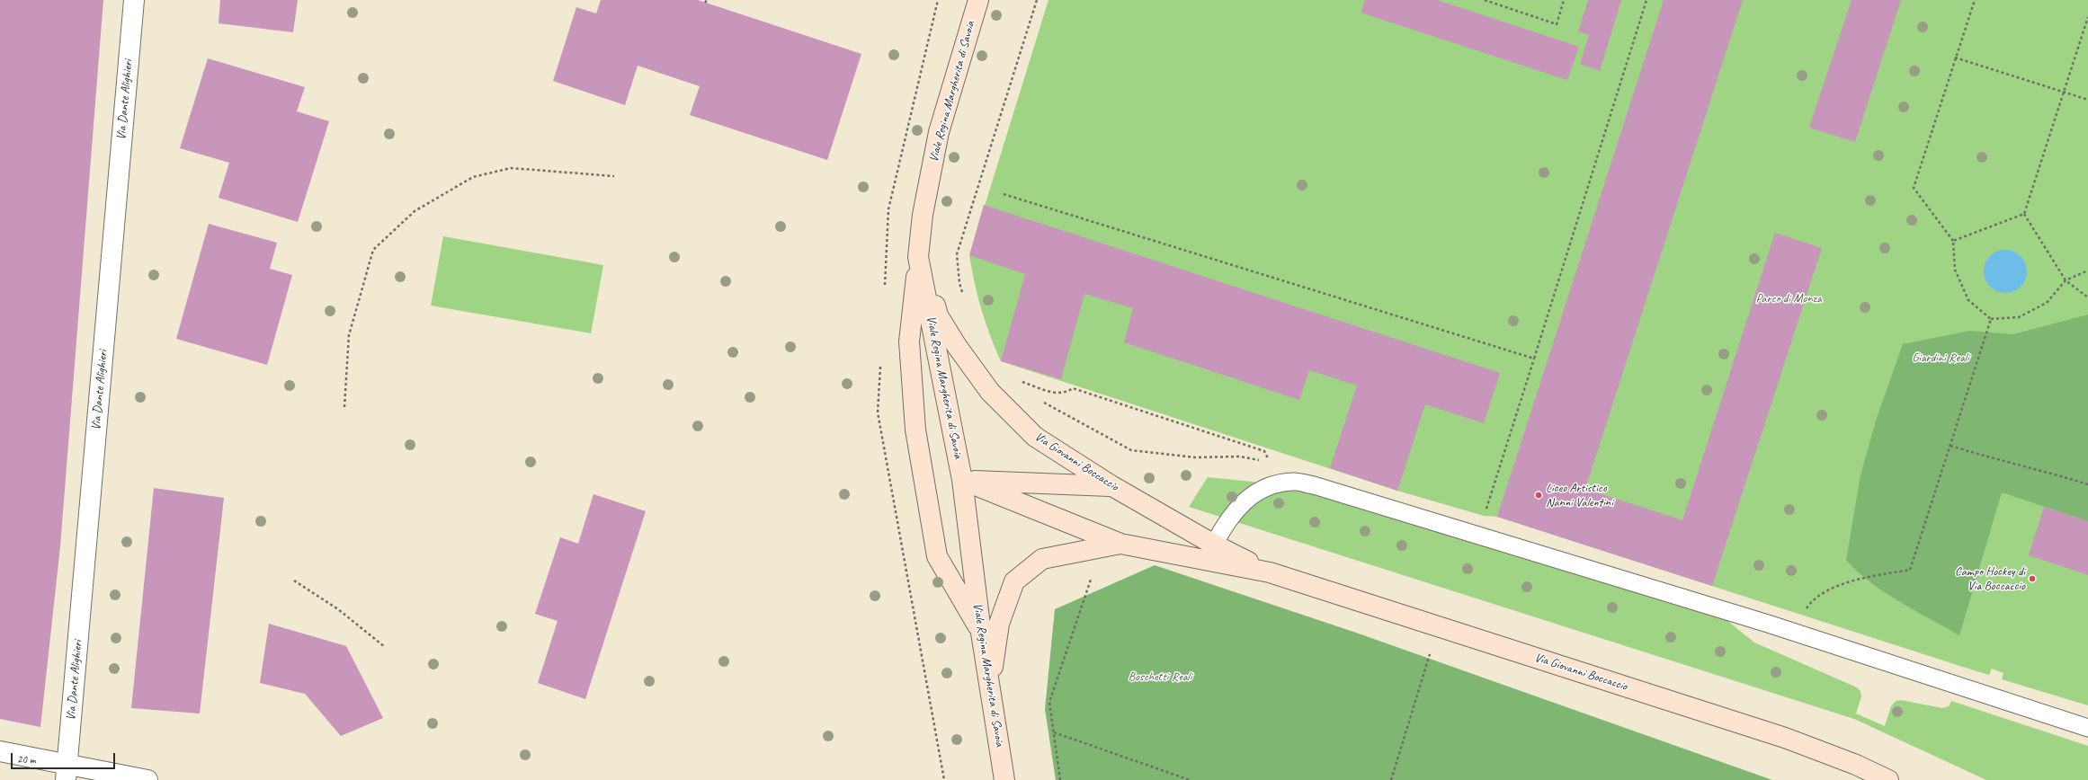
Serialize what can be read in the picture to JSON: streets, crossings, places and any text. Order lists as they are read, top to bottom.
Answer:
{
  "streets": {
    "main road": ["Viale Regina Margherita di Savoia", "Via Giovanni Boccaccio"],
    "street": ["Via Dante Alighieri"]
  },
  "crossings": [
    ["Viale Regina Margherita di Savoia", "Via Giovanni Boccaccio"]
  ],
  "parks": ["Parco di Monza", "Giardini Reali", "Boschetti Reali"],
  "places": ["Liceo Artistico Nanni Valentini", "Campo Hockey di Via Boccaccio"],
  "scale_bar": "20 m"
}
